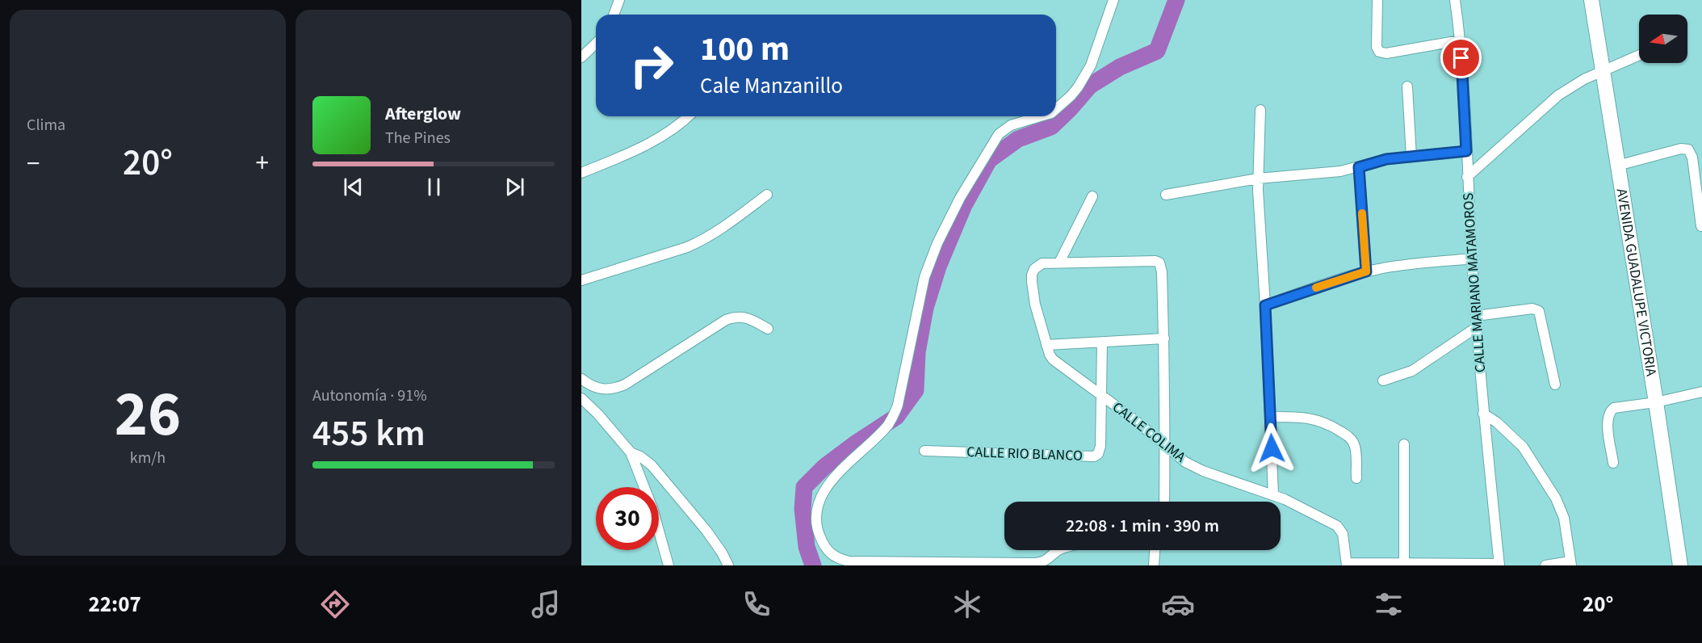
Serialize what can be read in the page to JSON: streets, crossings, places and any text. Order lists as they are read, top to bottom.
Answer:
{
  "streets": {
    "main road": ["AVENIDA GUADALUPE VICTORIA"],
    "street": ["CALLE MARIANO MATAMOROS", "CALLE COLIMA", "CALLE RIO BLANCO"]
  },
  "crossings": [
    ["CALLE COLIMA", "CALLE RIO BLANCO"]
  ],
  "north": "left",
  "page": {
    "tile": [
      "Clima",
      ["26", "km/h"],
      ["Autonomía · 91%", "455 km"]
    ],
    "turn": ["100 m", "Cale Manzanillo"],
    "song": ["Afterglow", "The Pines"],
    "heat": ["−", "20°", "+"],
    "limit": "30",
    "trip": "22:08 · 1 min · 390 m",
    "tabs": ["22:07", "20°"]
  }
}
